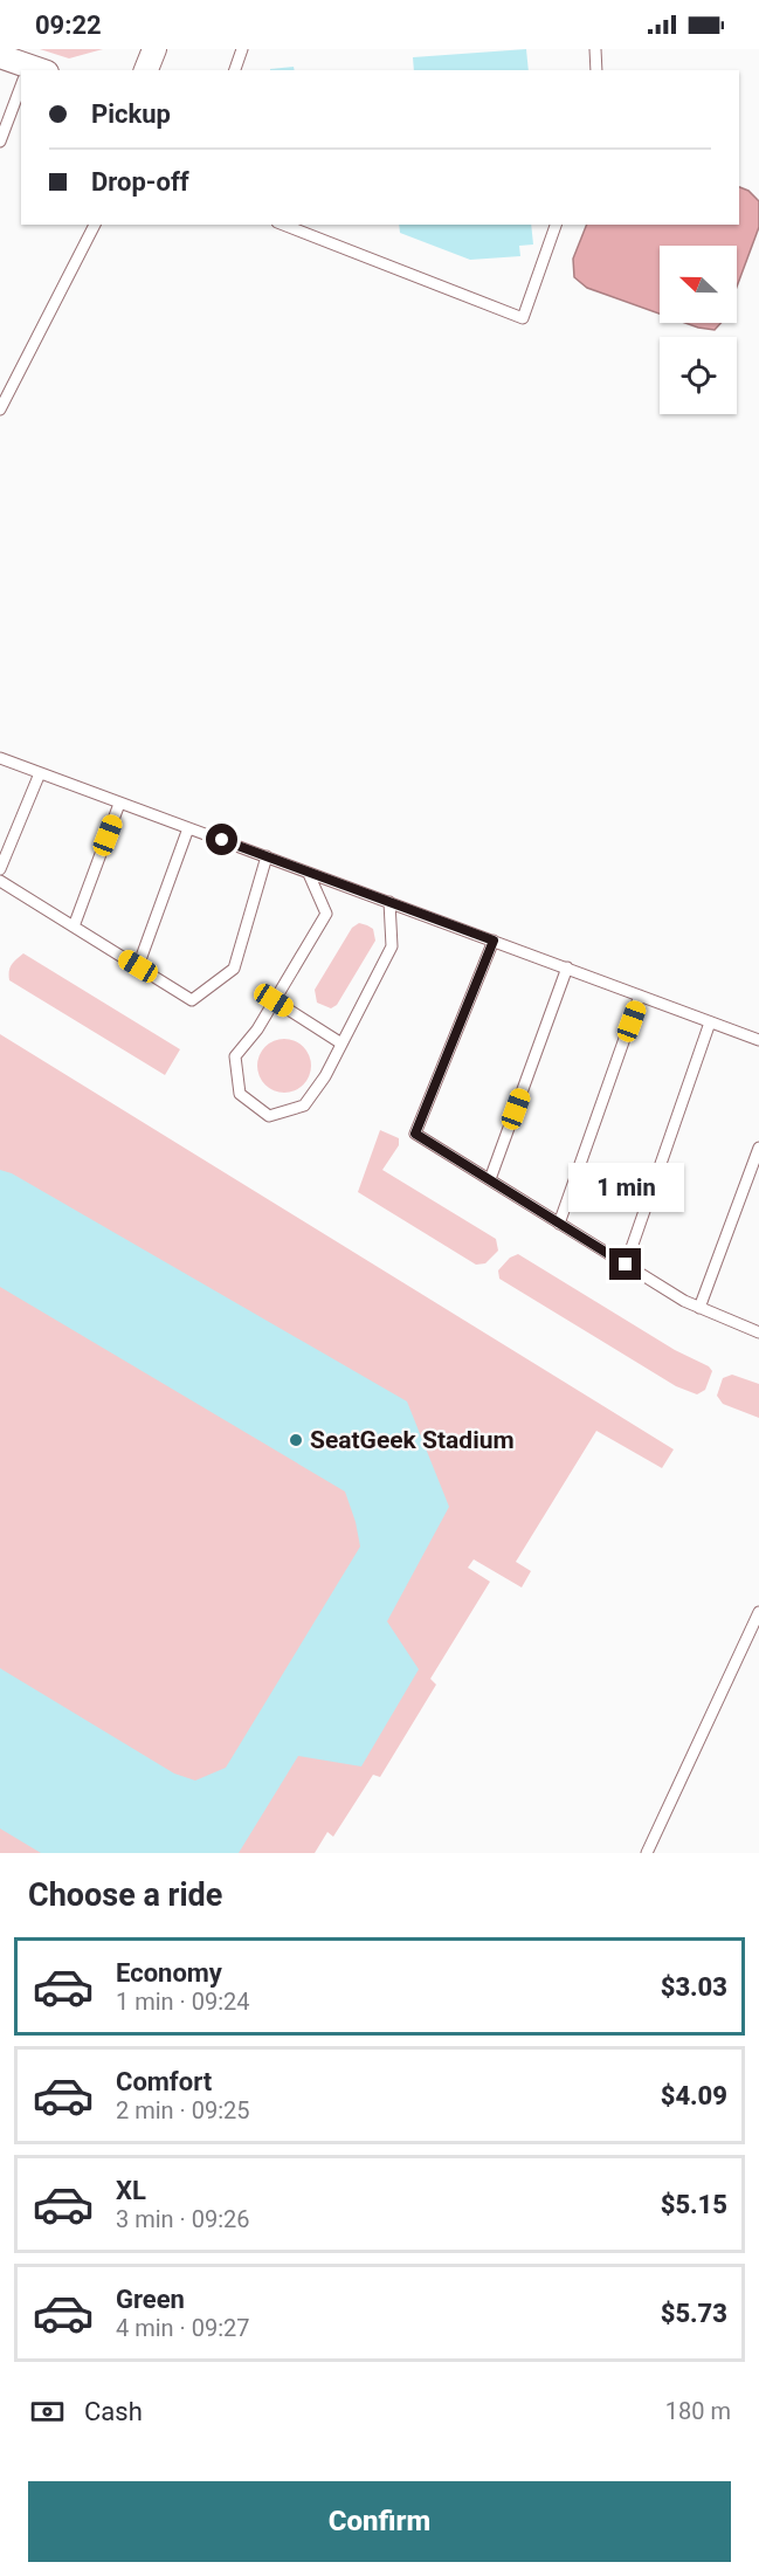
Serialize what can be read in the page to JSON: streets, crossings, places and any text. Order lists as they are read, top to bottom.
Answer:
{
  "places": ["SeatGeek Stadium"],
  "north": "left",
  "page": {
    "status": "09:22",
    "banner": ["Pickup", "Drop-off"],
    "bubble": "1 min",
    "heading": "Choose a ride",
    "list": [
      {
        "name": "Economy",
        "note": "1 min · 09:24",
        "value": "$3.03"
      },
      {
        "name": "Comfort",
        "note": "2 min · 09:25",
        "value": "$4.09"
      },
      {
        "name": "XL",
        "note": "3 min · 09:26",
        "value": "$5.15"
      },
      {
        "name": "Green",
        "note": "4 min · 09:27",
        "value": "$5.73"
      }
    ],
    "pay": ["Cash", "180 m"],
    "buttons": "Confirm"
  }
}
